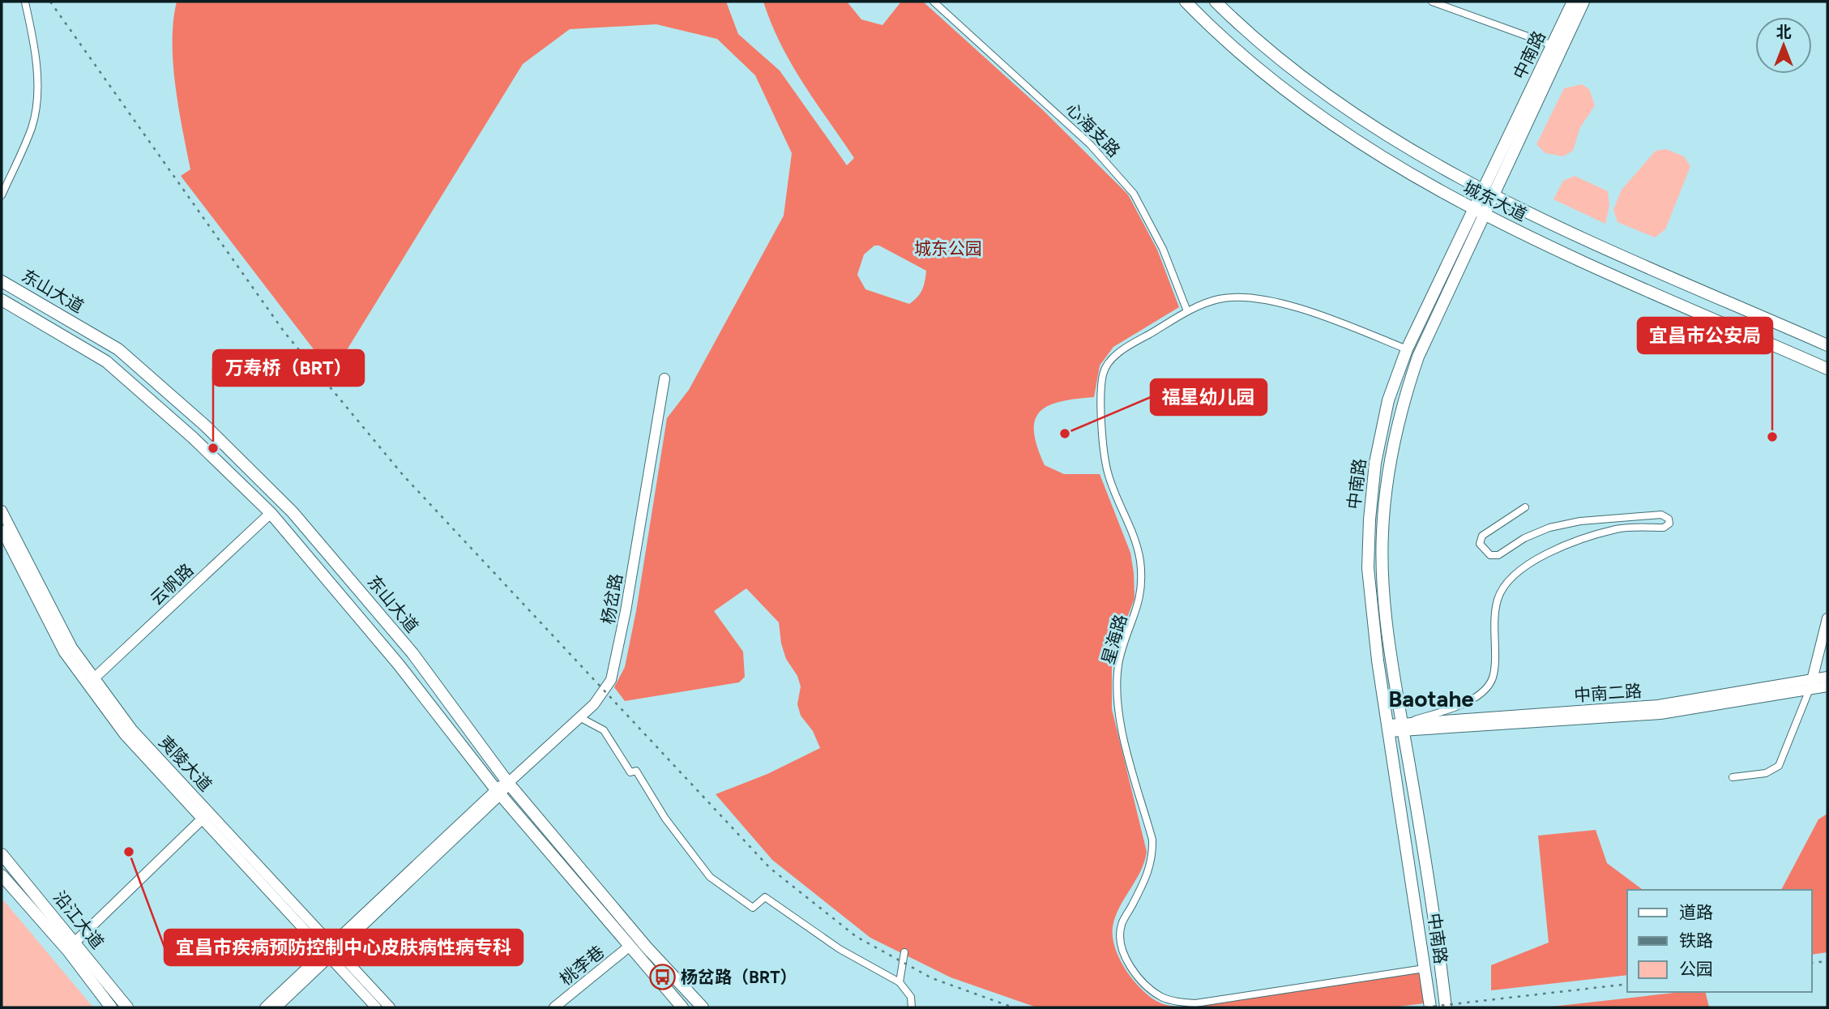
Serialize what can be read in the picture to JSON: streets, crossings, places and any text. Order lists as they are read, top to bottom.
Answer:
{
  "streets": {
    "main road": [
      "中南路",
      "城东大道",
      "东山大道",
      "云帆路",
      "杨岔路",
      "中南二路",
      "夷陵大道",
      "沿江大道",
      "桃李巷"
    ],
    "street": ["心海支路", "星海路"]
  },
  "crossings": [
    ["中南路", "城东大道"],
    ["中南路", "星海路"],
    ["中南路", "中南二路"],
    ["心海支路", "星海路"],
    ["东山大道", "云帆路"],
    ["东山大道", "杨岔路"],
    ["东山大道", "桃李巷"],
    ["云帆路", "夷陵大道"],
    ["杨岔路", "夷陵大道"]
  ],
  "districts": ["Baotahe"],
  "parks": ["城东公园"],
  "places": {
    "other": [
      "福星幼儿园",
      "宜昌市公安局",
      "万寿桥（BRT）",
      "宜昌市疾病预防控制中心皮肤病性病专科"
    ],
    "bus stop": ["杨岔路（BRT）"]
  },
  "legend": ["道路", "铁路", "公园"],
  "north": "top"
}
